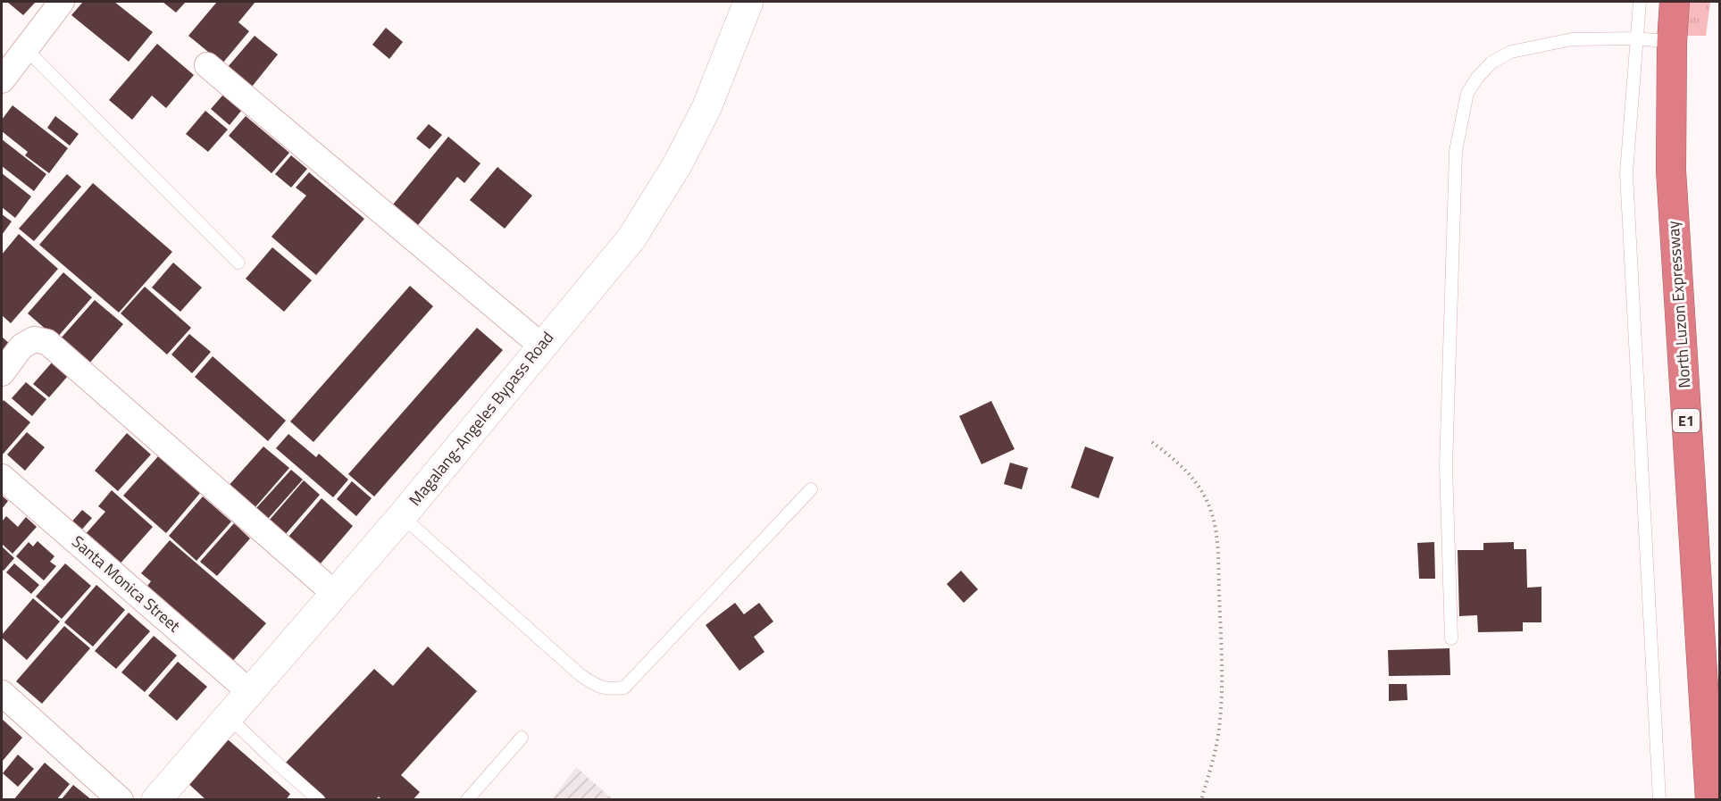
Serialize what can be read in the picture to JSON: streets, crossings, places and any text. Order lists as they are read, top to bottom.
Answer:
{
  "streets": {
    "highway": ["North Luzon Expressway", "E1"],
    "street": ["Magalang-Angeles Bypass Road", "Santa Monica Street"]
  },
  "crossings": [
    ["Magalang-Angeles Bypass Road", "Santa Monica Street"]
  ]
}
